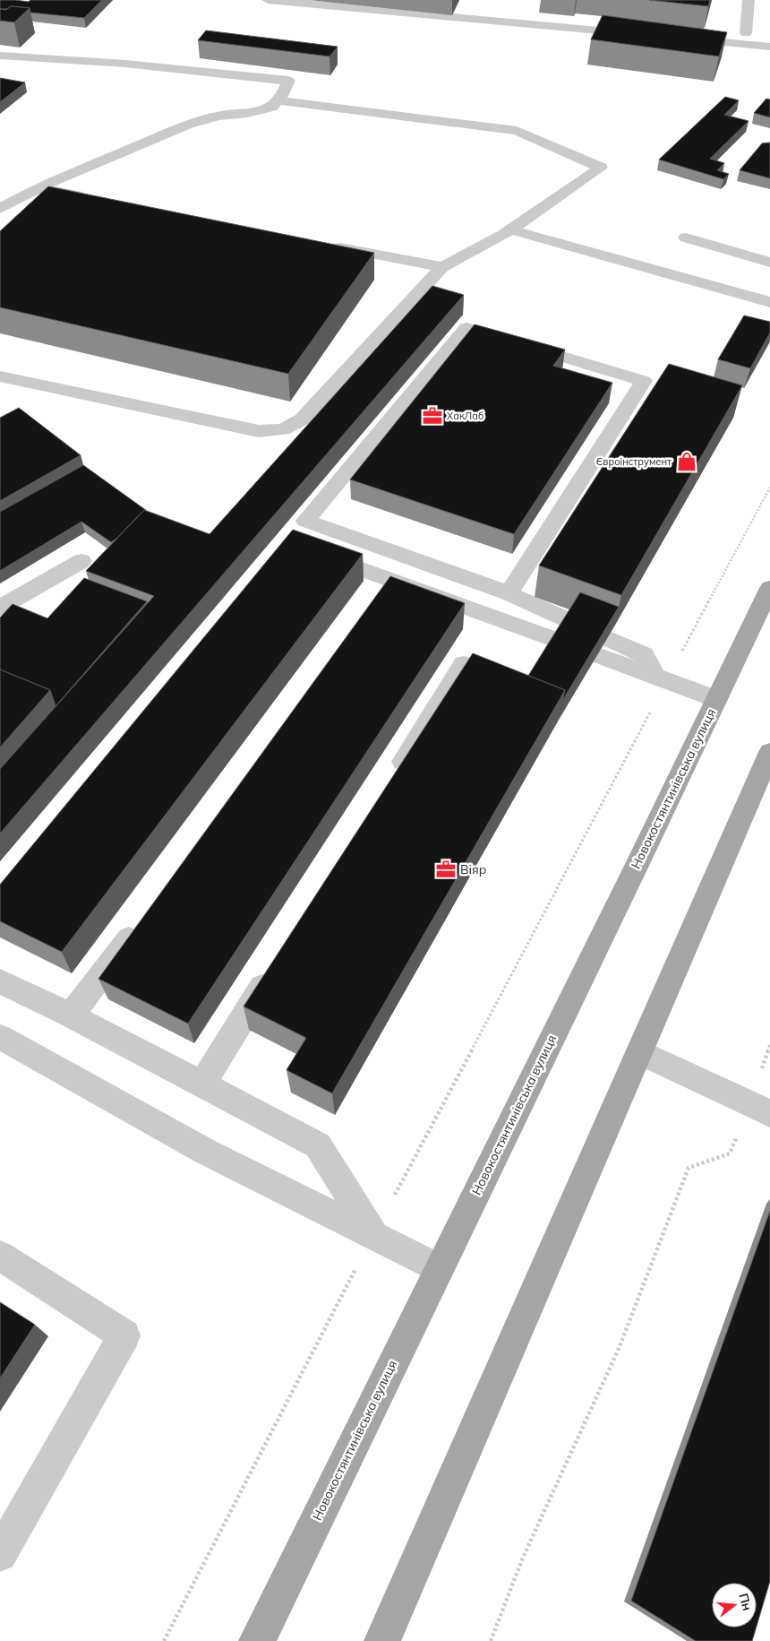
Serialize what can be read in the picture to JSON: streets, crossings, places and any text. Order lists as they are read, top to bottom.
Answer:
{
  "streets": {
    "main road": ["Новокостянтинівська вулиця"]
  },
  "places": {
    "office": ["ХакЛаб", "Віяр"],
    "shop": ["Євроiнструмент"]
  },
  "north": "right"
}
